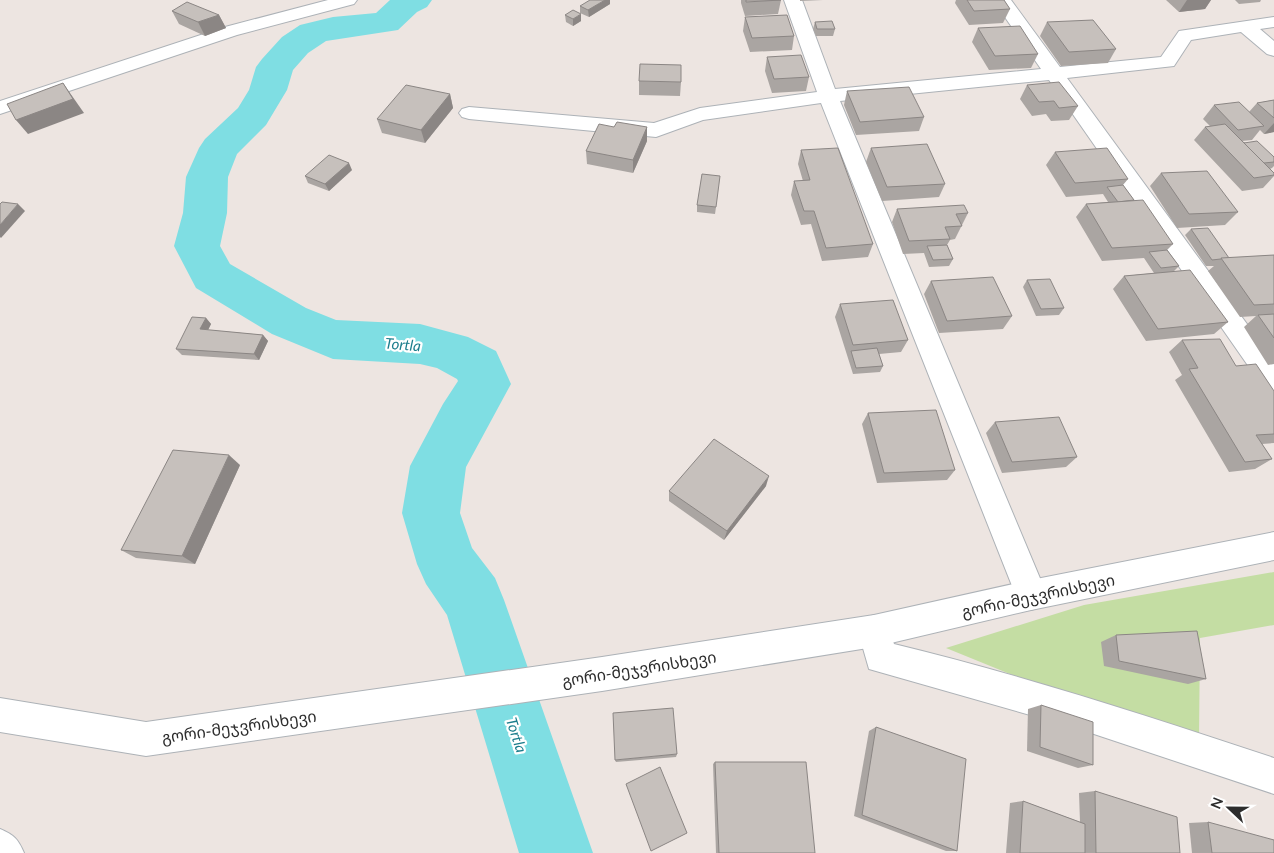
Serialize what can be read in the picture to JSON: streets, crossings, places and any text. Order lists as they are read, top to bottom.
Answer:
{
  "streets": {
    "street": ["გორი-მეჯვრისხევი"]
  },
  "water": ["Tortla"],
  "north": "left"
}
